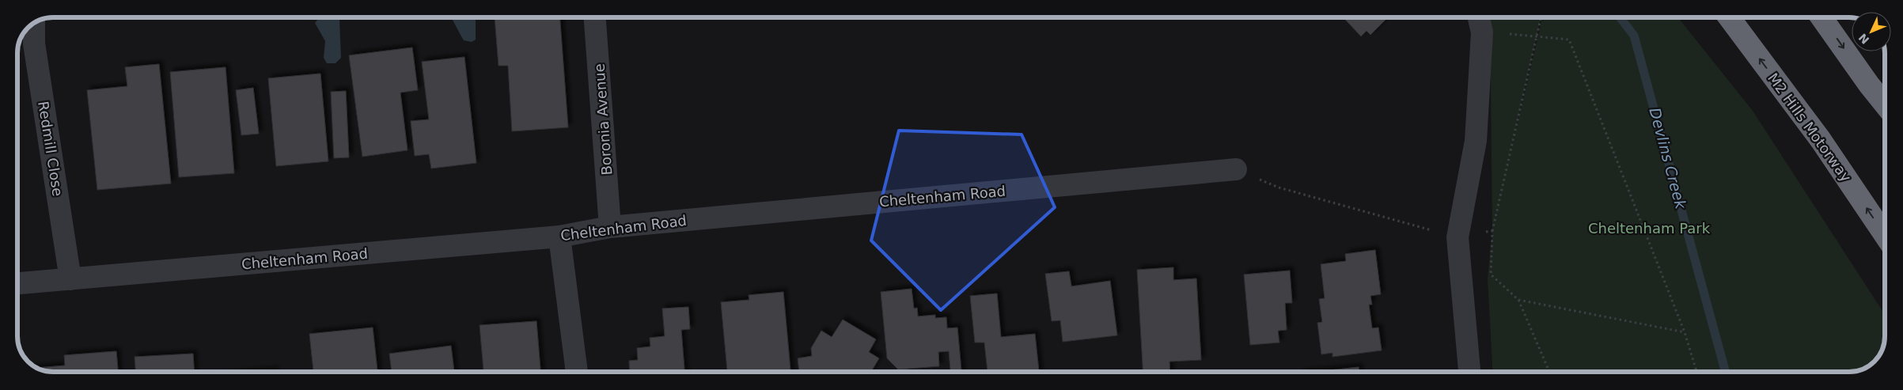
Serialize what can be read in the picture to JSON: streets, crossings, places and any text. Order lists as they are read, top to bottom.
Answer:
{
  "streets": {
    "highway": ["M2 Hills Motorway"],
    "street": ["Boronia Avenue", "Redmill Close", "Cheltenham Road"]
  },
  "crossings": [
    ["Boronia Avenue", "Cheltenham Road"],
    ["Redmill Close", "Cheltenham Road"]
  ],
  "water": ["Devlins Creek"],
  "parks": ["Cheltenham Park"],
  "north": "bottom left"
}
